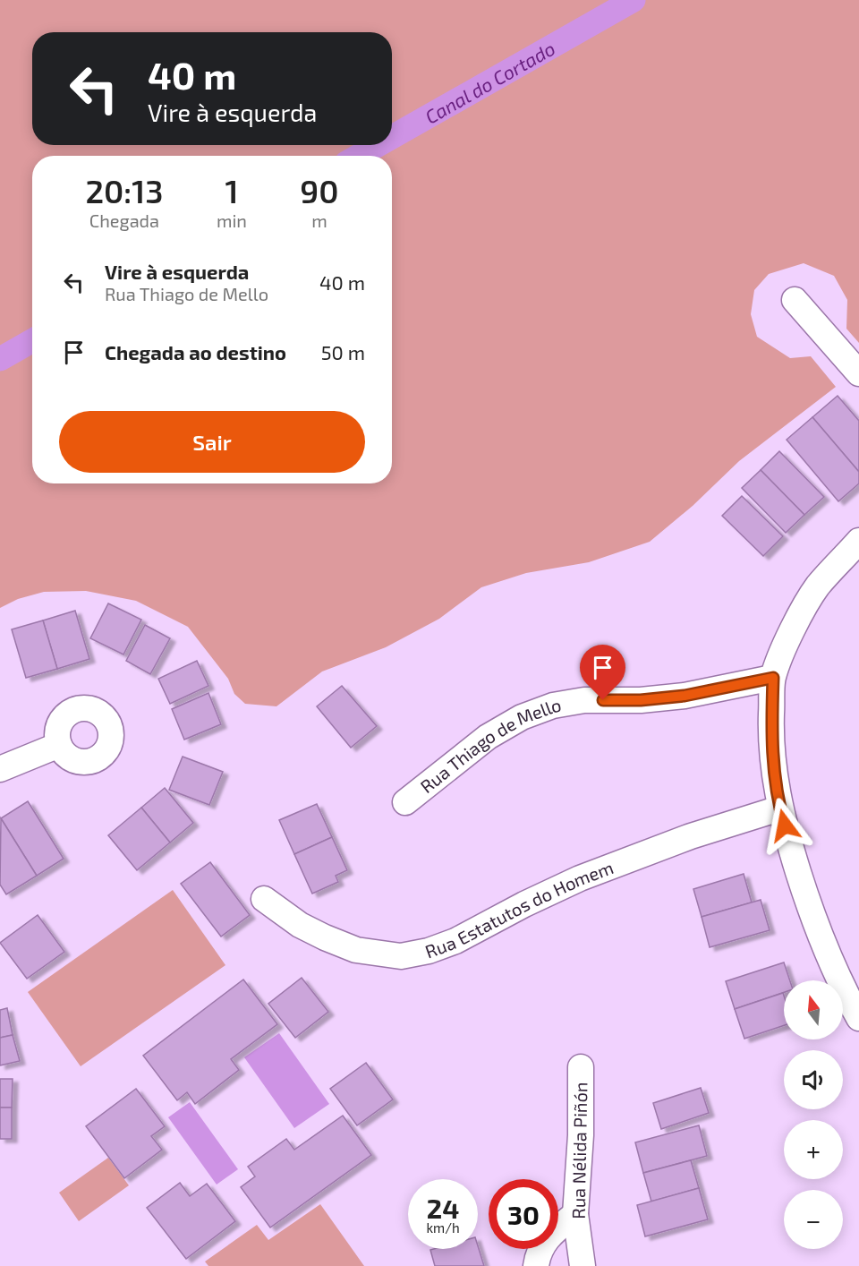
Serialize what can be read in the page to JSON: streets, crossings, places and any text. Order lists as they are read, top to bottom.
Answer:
{
  "streets": {
    "street": ["Rua Thiago de Mello", "Rua Estatutos do Homem", "Rua Nélida Piñón"]
  },
  "water": ["Canal do Cortado"],
  "north": "top",
  "page": {
    "turn": ["40 m", "Vire à esquerda"],
    "eta": [
      "20:13",
      "Chegada",
      "1",
      "min",
      "90",
      "m"
    ],
    "list": [
      {
        "name": "Vire à esquerda",
        "note": "Rua Thiago de Mello",
        "value": "40 m"
      },
      {
        "name": "Chegada ao destino",
        "value": "50 m"
      }
    ],
    "buttons": "Sair",
    "map_buttons": ["+", "−"],
    "speed": "24 km/h",
    "limit": "30"
  }
}
